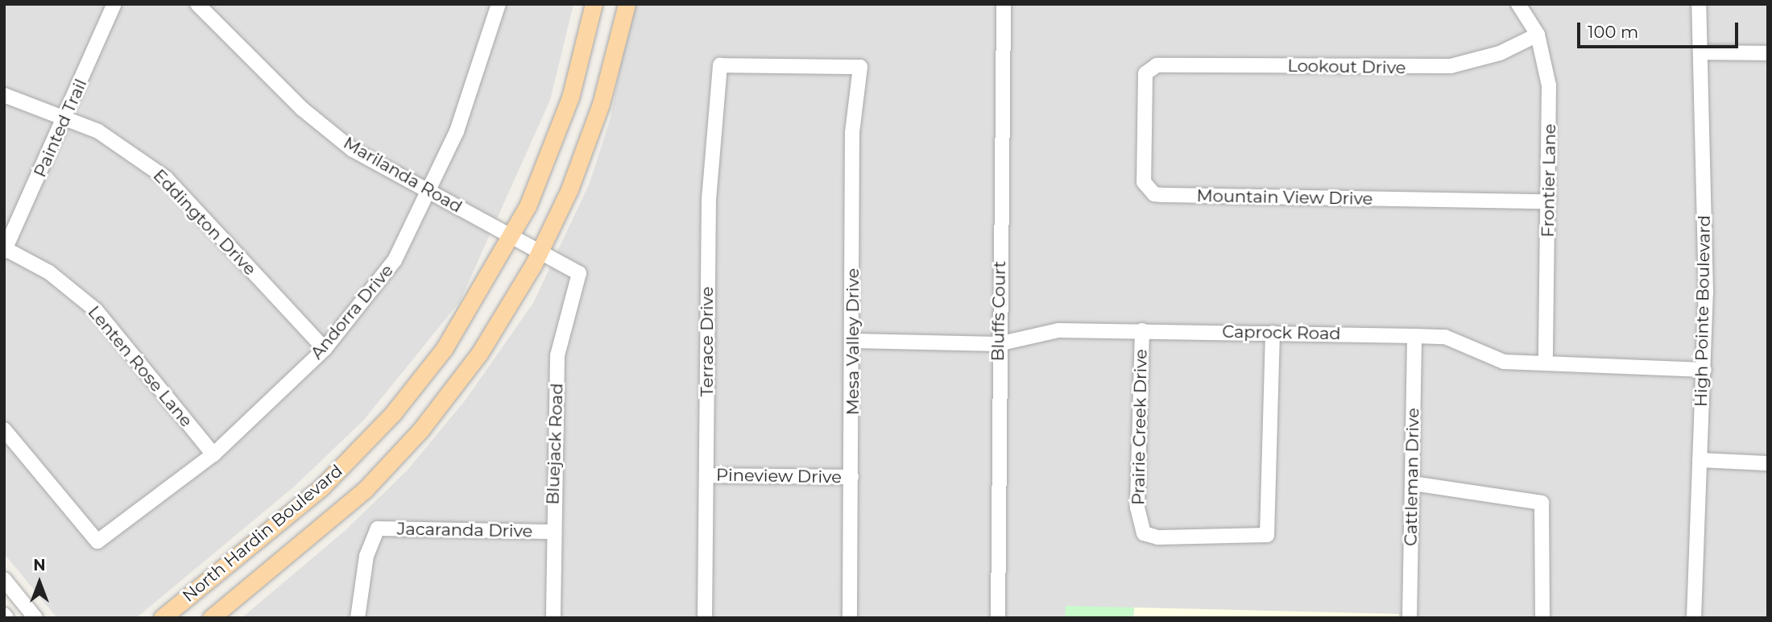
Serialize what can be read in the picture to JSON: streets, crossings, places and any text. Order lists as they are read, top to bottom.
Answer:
{
  "streets": {
    "main road": ["North Hardin Boulevard"],
    "street": [
      "Lookout Drive",
      "Painted Trail",
      "Marilanda Road",
      "Frontier Lane",
      "Mountain View Drive",
      "Eddington Drive",
      "Bluffs Court",
      "High Pointe Boulevard",
      "Andorra Drive",
      "Caprock Road",
      "Terrace Drive",
      "Mesa Valley Drive",
      "Lenten Rose Lane",
      "Prairie Creek Drive",
      "Bluejack Road",
      "Pineview Drive",
      "Cattleman Drive",
      "Jacaranda Drive"
    ]
  },
  "crossings": [
    ["Lookout Drive", "Frontier Lane"],
    ["Lookout Drive", "Mountain View Drive"],
    ["Painted Trail", "Eddington Drive"],
    ["Painted Trail", "Lenten Rose Lane"],
    ["Marilanda Road", "Andorra Drive"],
    ["Marilanda Road", "Bluejack Road"],
    ["Marilanda Road", "North Hardin Boulevard"],
    ["Frontier Lane", "Mountain View Drive"],
    ["Frontier Lane", "Caprock Road"],
    ["Eddington Drive", "Andorra Drive"],
    ["Bluffs Court", "Caprock Road"],
    ["High Pointe Boulevard", "Caprock Road"],
    ["Andorra Drive", "Lenten Rose Lane"],
    ["Caprock Road", "Mesa Valley Drive"],
    ["Caprock Road", "Prairie Creek Drive"],
    ["Caprock Road", "Cattleman Drive"],
    ["Terrace Drive", "Mesa Valley Drive"],
    ["Terrace Drive", "Pineview Drive"],
    ["Mesa Valley Drive", "Pineview Drive"],
    ["Bluejack Road", "Jacaranda Drive"]
  ],
  "scale_bar": "100 m",
  "north": "top"
}
